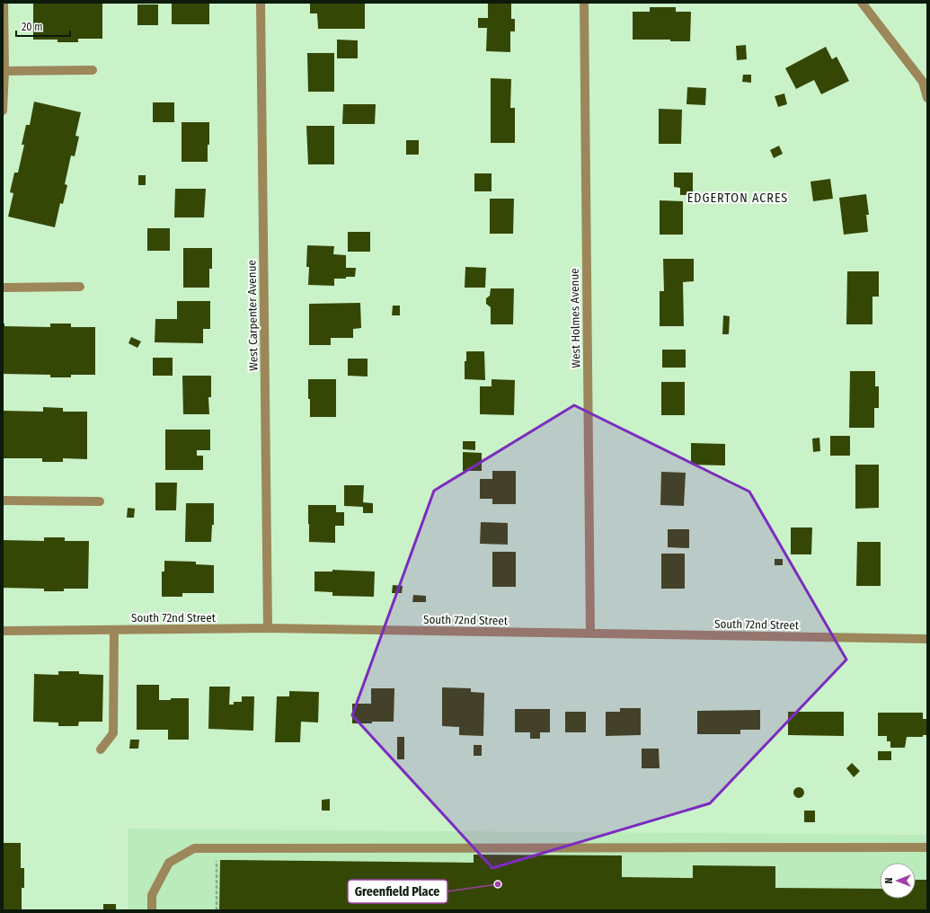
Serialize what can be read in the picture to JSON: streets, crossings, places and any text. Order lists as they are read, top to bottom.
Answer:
{
  "streets": {
    "street": ["West Carpenter Avenue", "West Holmes Avenue", "South 72nd Street"]
  },
  "crossings": [
    ["West Carpenter Avenue", "South 72nd Street"],
    ["West Holmes Avenue", "South 72nd Street"]
  ],
  "districts": ["EDGERTON ACRES"],
  "places": ["Greenfield Place"],
  "scale_bar": "20 m",
  "north": "left"
}
